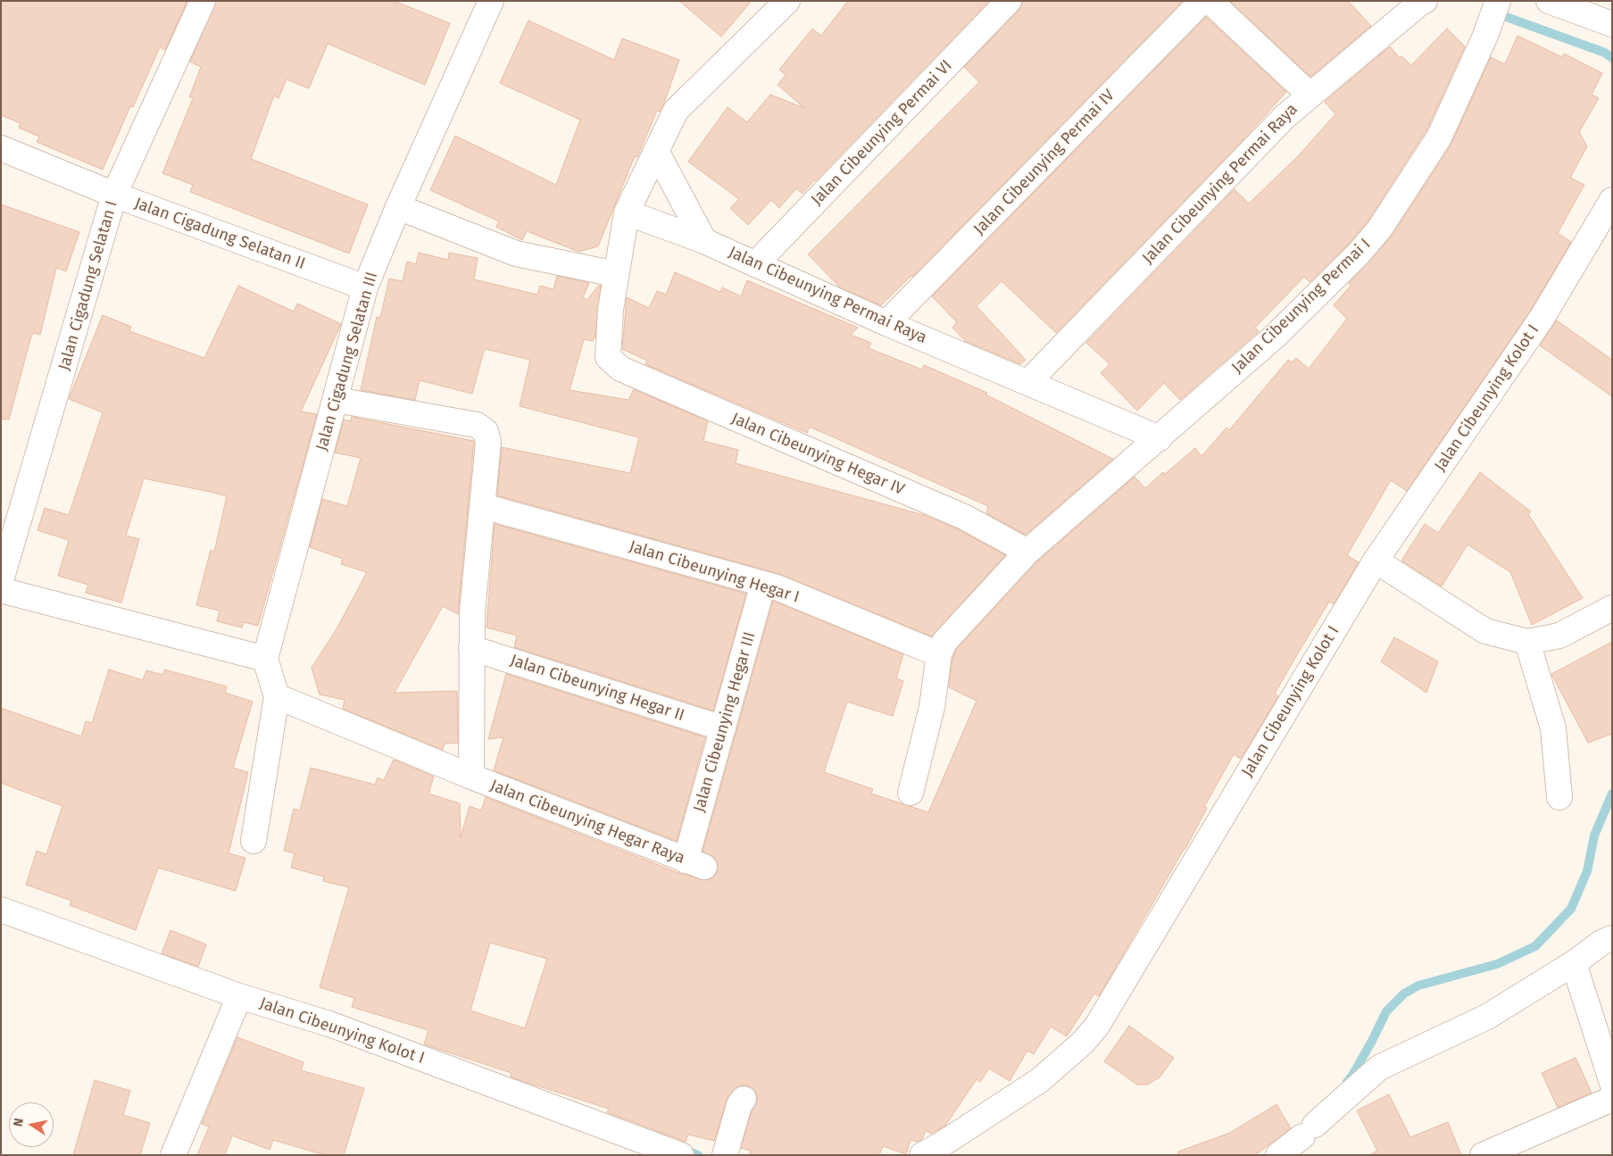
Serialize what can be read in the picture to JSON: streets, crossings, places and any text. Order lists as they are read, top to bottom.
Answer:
{
  "streets": {
    "street": [
      "Jalan Cibeunying Permai VI",
      "Jalan Cibeunying Permai IV",
      "Jalan Cibeunying Permai Raya",
      "Jalan Cigadung Selatan II",
      "Jalan Cigadung Selatan I",
      "Jalan Cibeunying Permai I",
      "Jalan Cigadung Selatan III",
      "Jalan Cibeunying Kolot I",
      "Jalan Cibeunying Hegar IV",
      "Jalan Cibeunying Hegar I",
      "Jalan Cibeunying Hegar II",
      "Jalan Cibeunying Hegar III",
      "Jalan Cibeunying Hegar Raya"
    ]
  },
  "crossings": [
    ["Jalan Cibeunying Permai VI", "Jalan Cibeunying Permai Raya"],
    ["Jalan Cibeunying Permai IV", "Jalan Cibeunying Permai Raya"],
    ["Jalan Cibeunying Permai Raya", "Jalan Cibeunying Permai I"],
    ["Jalan Cigadung Selatan II", "Jalan Cigadung Selatan I"],
    ["Jalan Cigadung Selatan II", "Jalan Cigadung Selatan III"],
    ["Jalan Cibeunying Permai I", "Jalan Cibeunying Hegar IV"],
    ["Jalan Cibeunying Permai I", "Jalan Cibeunying Hegar I"],
    ["Jalan Cigadung Selatan III", "Jalan Cibeunying Hegar Raya"],
    ["Jalan Cibeunying Hegar I", "Jalan Cibeunying Hegar III"],
    ["Jalan Cibeunying Hegar I", "Jalan Cibeunying Hegar Raya"],
    ["Jalan Cibeunying Hegar II", "Jalan Cibeunying Hegar III"],
    ["Jalan Cibeunying Hegar II", "Jalan Cibeunying Hegar Raya"],
    ["Jalan Cibeunying Hegar III", "Jalan Cibeunying Hegar Raya"]
  ],
  "north": "left"
}
